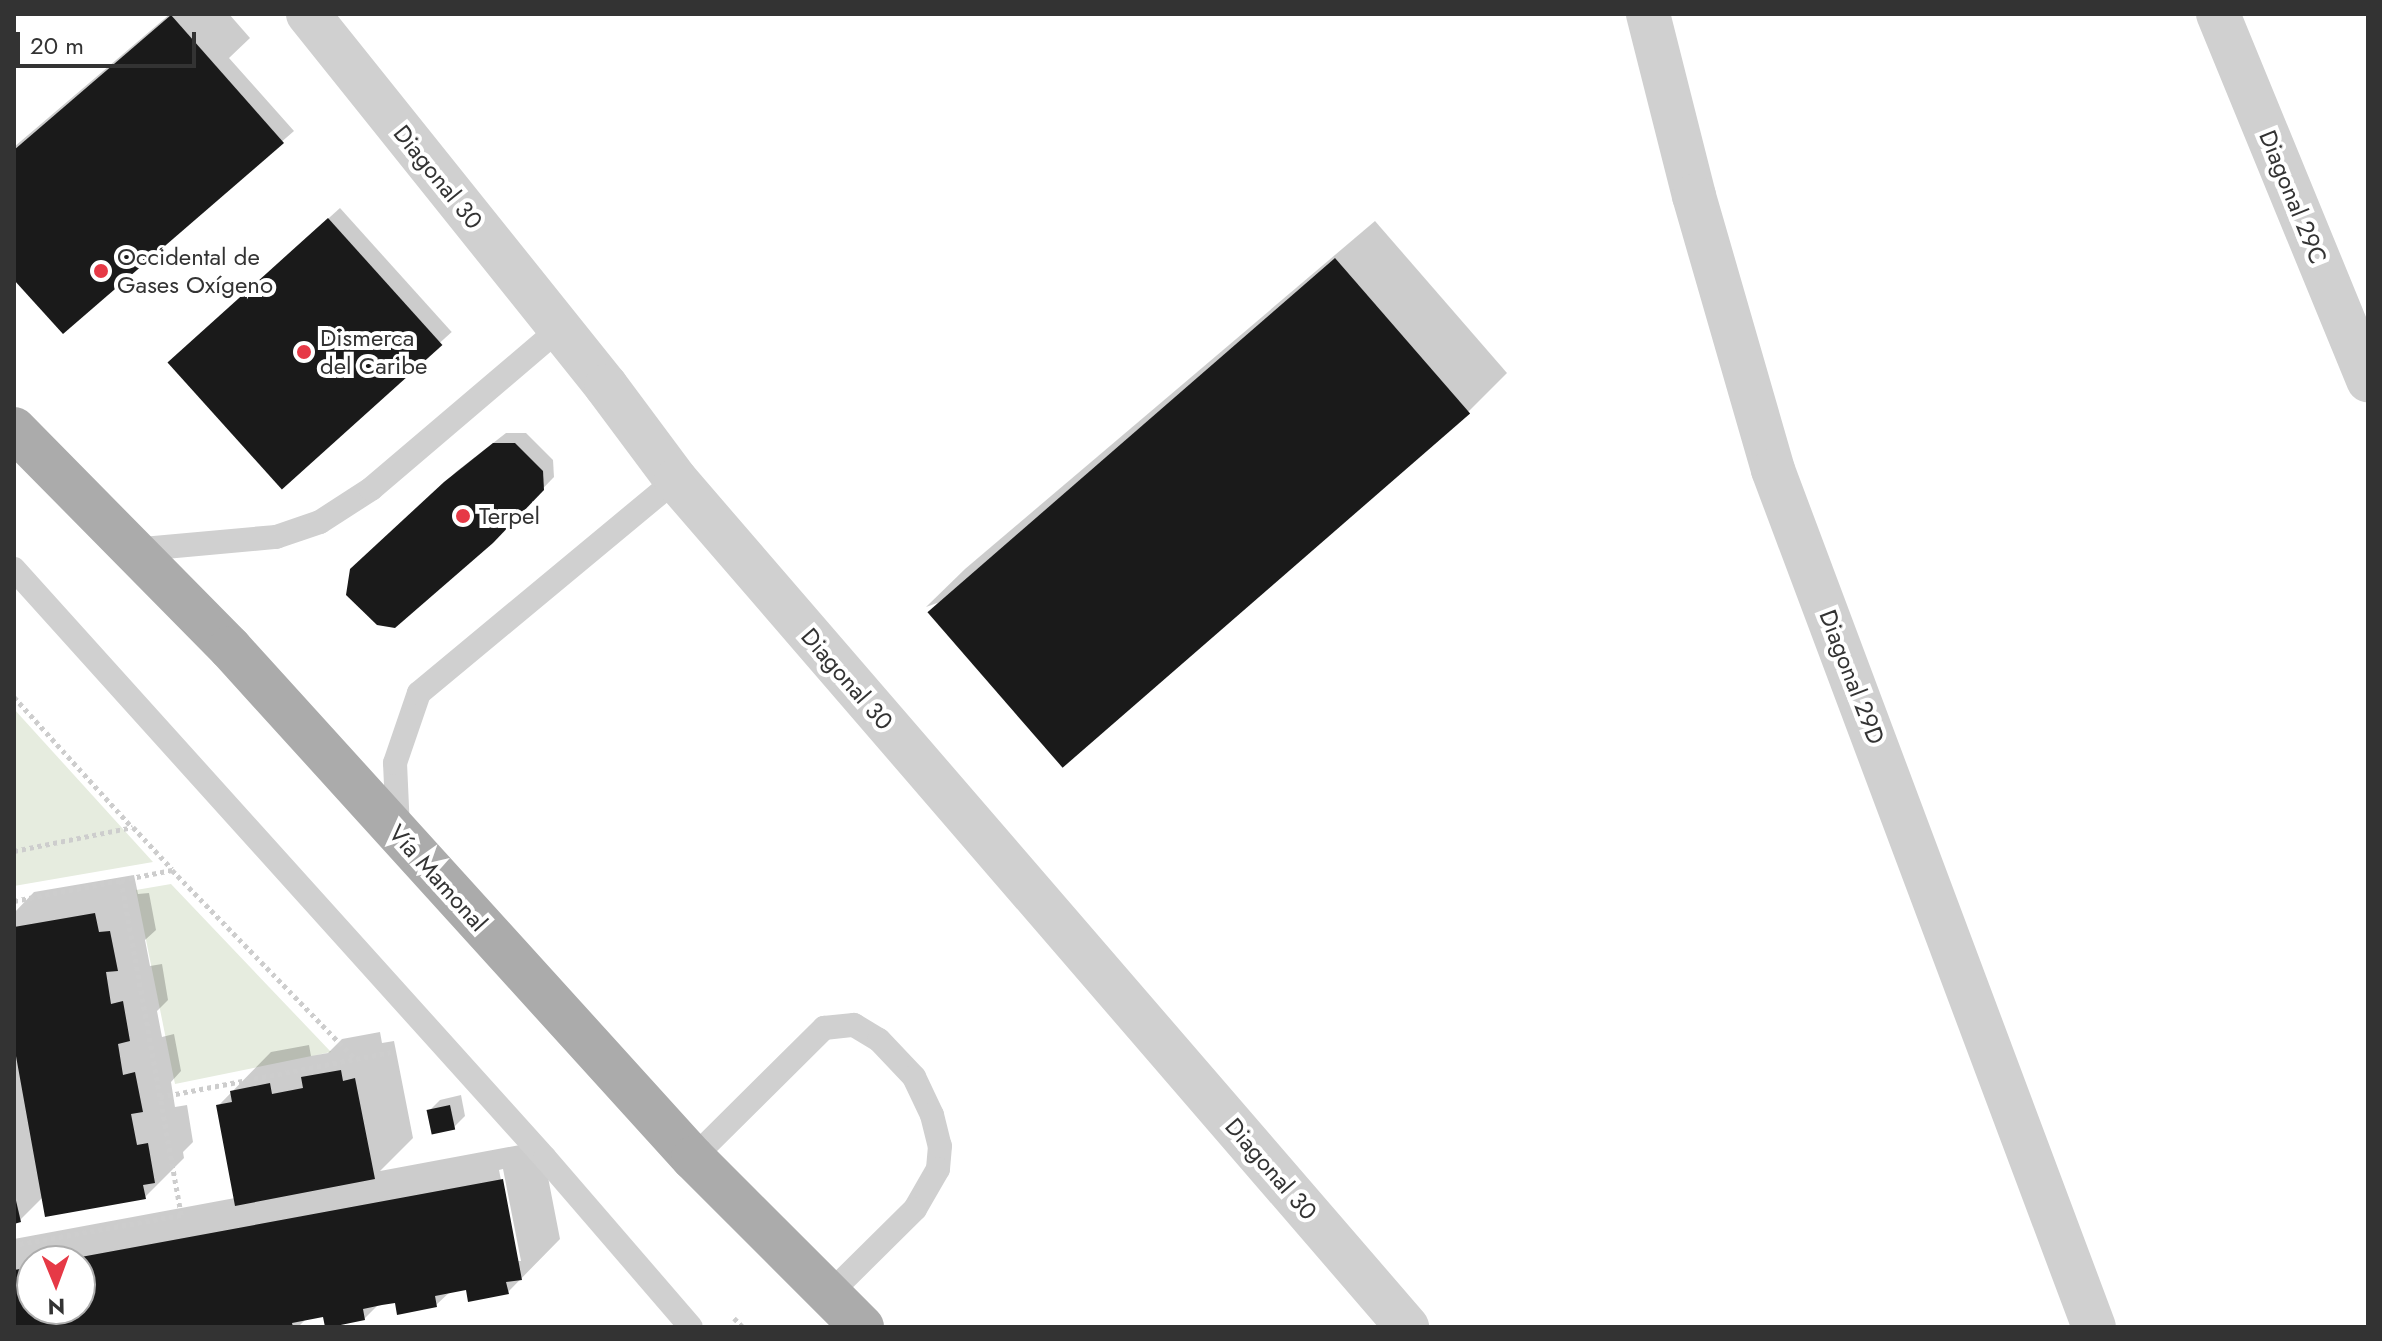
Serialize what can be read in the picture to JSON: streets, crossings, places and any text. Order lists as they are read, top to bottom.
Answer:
{
  "streets": {
    "main road": ["Vía Mamonal"],
    "street": ["Diagonal 30", "Diagonal 29C", "Diagonal 29D"]
  },
  "places": ["Occidental de Gases Oxígeno", "Dismerca del Caribe", "Terpel"],
  "scale_bar": "20 m",
  "north": "bottom"
}
